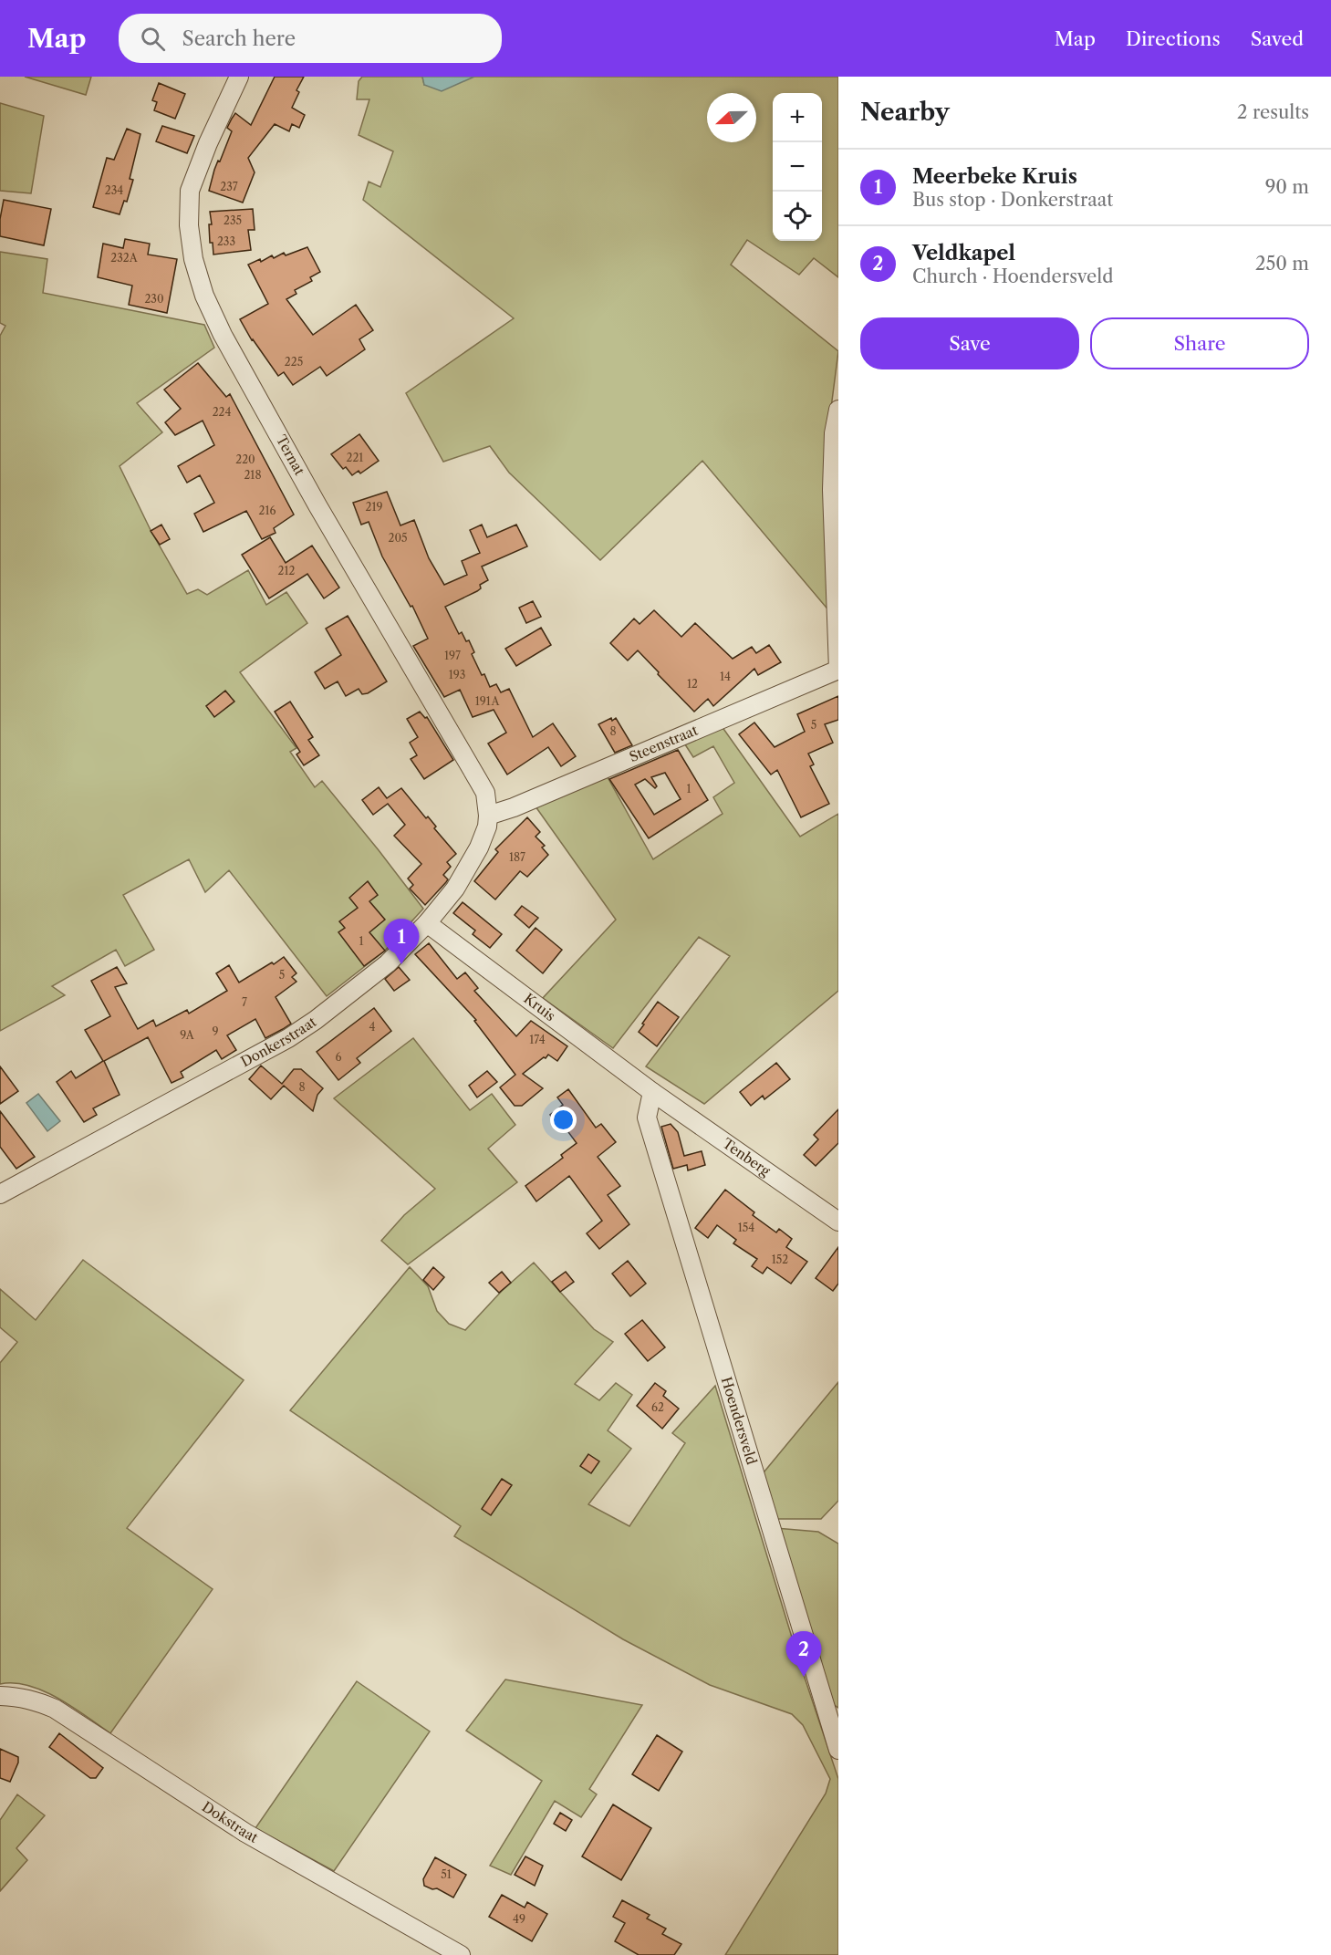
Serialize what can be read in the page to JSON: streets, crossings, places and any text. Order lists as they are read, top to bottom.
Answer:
{
  "streets": {
    "street": [
      "Ternat",
      "Steenstraat",
      "Kruis",
      "Donkerstraat",
      "Tenberg",
      "Hoendersveld",
      "Dokstraat"
    ]
  },
  "crossings": [
    ["Ternat", "Steenstraat"],
    ["Ternat", "Donkerstraat"],
    ["Steenstraat", "Donkerstraat"],
    ["Kruis", "Donkerstraat"],
    ["Kruis", "Tenberg"],
    ["Kruis", "Hoendersveld"],
    ["Tenberg", "Hoendersveld"]
  ],
  "house_numbers": [
    "237",
    "234",
    "235",
    "233",
    "232A",
    "230",
    "225",
    "224",
    "221",
    "220",
    "218",
    "219",
    "216",
    "205",
    "212",
    "197",
    "193",
    "14",
    "12",
    "191A",
    "5",
    "8",
    "1",
    "187",
    "1",
    "5",
    "7",
    "4",
    "9",
    "9A",
    "174",
    "6",
    "8",
    "154",
    "152",
    "62",
    "51",
    "49"
  ],
  "north": "left",
  "page": {
    "header": "Map",
    "search": "Search here",
    "nav": ["Map", "Directions", "Saved"],
    "heading": ["Nearby", "2 results"],
    "map_buttons": ["+", "−"],
    "list": [
      {
        "mark": "1",
        "name": "Meerbeke Kruis",
        "note": "Bus stop · Donkerstraat",
        "value": "90 m"
      },
      {
        "mark": "2",
        "name": "Veldkapel",
        "note": "Church · Hoendersveld",
        "value": "250 m"
      }
    ],
    "buttons": ["Save", "Share"],
    "pins": ["1", "2"]
  }
}
